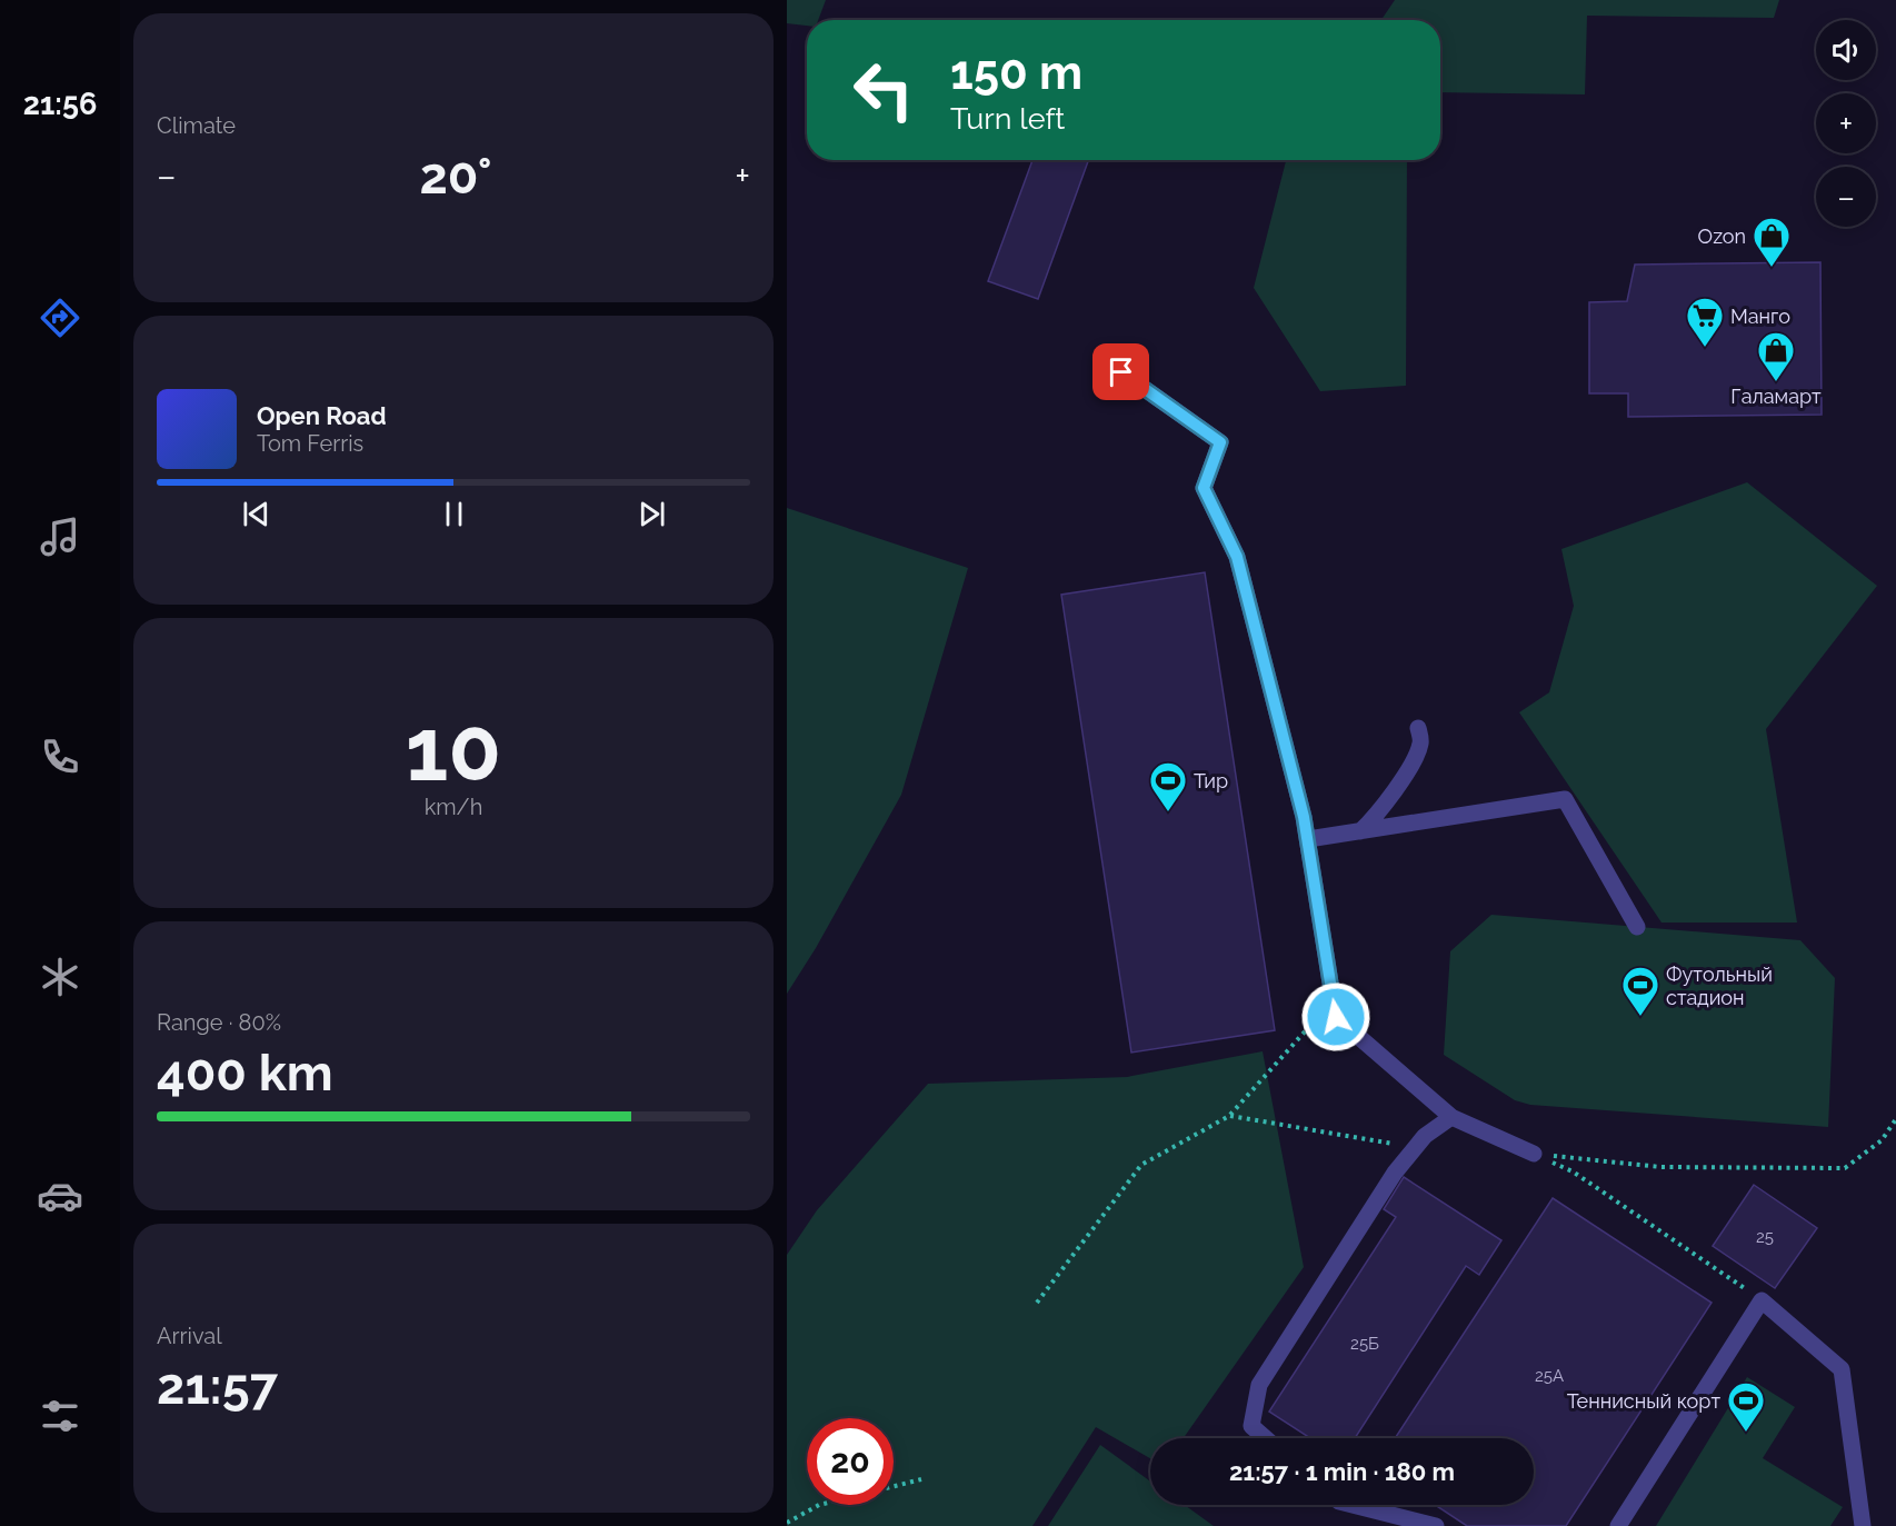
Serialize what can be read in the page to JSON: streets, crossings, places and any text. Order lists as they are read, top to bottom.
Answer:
{
  "places": {
    "shop": ["Ozon", "Галамарт"],
    "supermarket": ["Манго"],
    "sports": ["Тир", "Футольный стадион", "Теннисный корт"]
  },
  "house_numbers": ["25", "25Б", "25А"],
  "page": {
    "tabs": "21:56",
    "tile": [
      "Climate",
      ["10", "km/h"],
      ["Range · 80%", "400 km"],
      ["Arrival", "21:57"]
    ],
    "map_buttons": ["+", "−"],
    "turn": ["150 m", "Turn left"],
    "heat": ["−", "20°", "+"],
    "song": ["Open Road", "Tom Ferris"],
    "limit": "20",
    "trip": "21:57 · 1 min · 180 m"
  }
}
